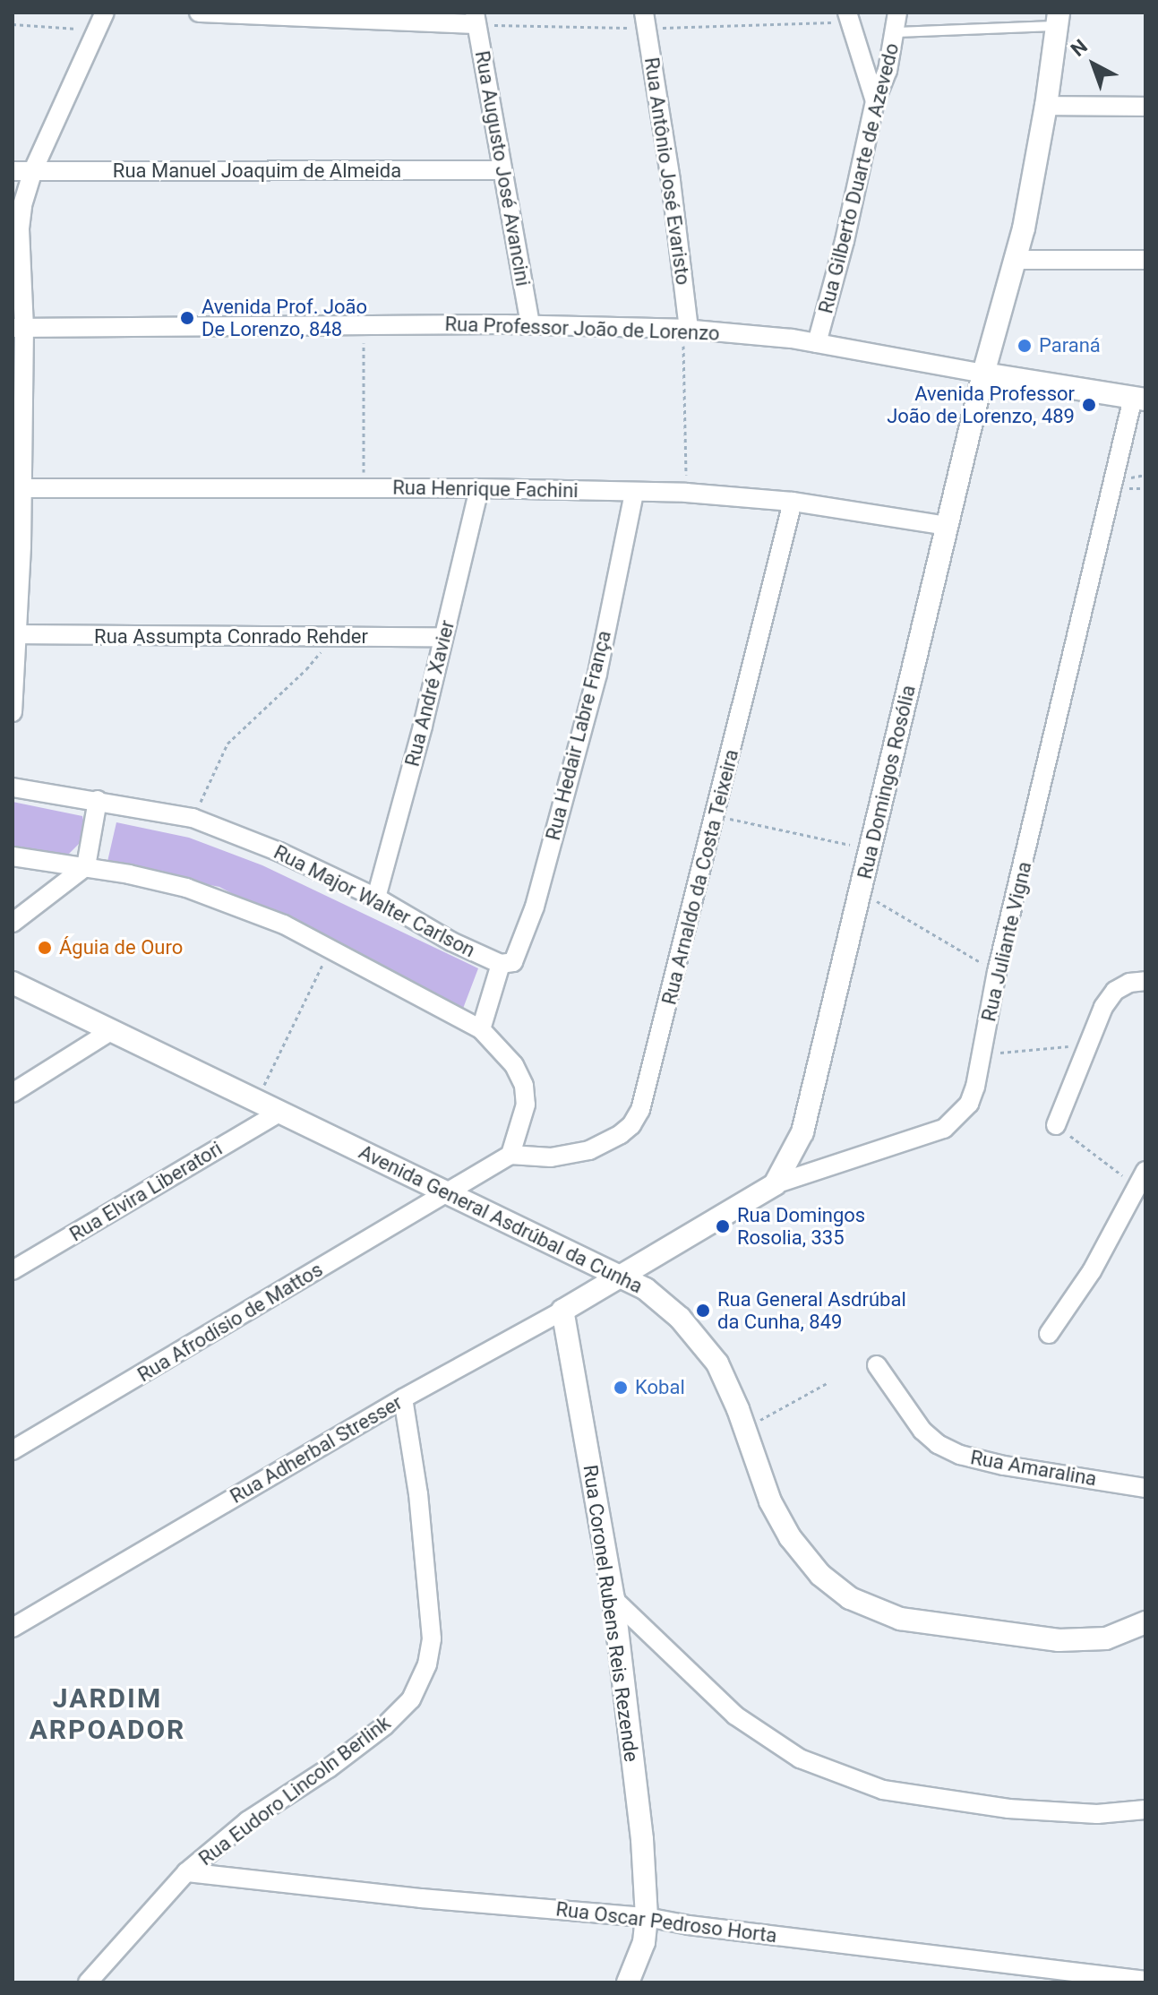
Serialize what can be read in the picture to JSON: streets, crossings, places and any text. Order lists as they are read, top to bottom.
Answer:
{
  "streets": {
    "street": [
      "Rua Augusto José Avancini",
      "Rua Manuel Joaquim de Almeida",
      "Rua Antônio José Evaristo",
      "Rua Gilberto Duarte de Azevedo",
      "Rua Professor João de Lorenzo",
      "Rua Henrique Fachini",
      "Rua Assumpta Conrado Rehder",
      "Rua André Xavier",
      "Rua Hedair Labre França",
      "Rua Domingos Rosólia",
      "Rua Arnaldo da Costa Teixeira",
      "Rua Major Walter Carlson",
      "Rua Juliante Vigna",
      "Rua Elvira Liberatori",
      "Avenida General Asdrúbal da Cunha",
      "Rua Afrodísio de Mattos",
      "Rua Adherbal Stresser",
      "Rua Amaralina",
      "Rua Coronel Rubens Reis Rezende",
      "Rua Eudoro Lincoln Berlink",
      "Rua Oscar Pedroso Horta"
    ]
  },
  "crossings": [
    ["Rua Augusto José Avancini", "Rua Manuel Joaquim de Almeida"],
    ["Rua Augusto José Avancini", "Rua Professor João de Lorenzo"],
    ["Rua Antônio José Evaristo", "Rua Professor João de Lorenzo"],
    ["Rua Gilberto Duarte de Azevedo", "Rua Professor João de Lorenzo"],
    ["Rua Professor João de Lorenzo", "Rua Domingos Rosólia"],
    ["Rua Professor João de Lorenzo", "Rua Juliante Vigna"],
    ["Rua Henrique Fachini", "Rua André Xavier"],
    ["Rua Henrique Fachini", "Rua Hedair Labre França"],
    ["Rua Henrique Fachini", "Rua Domingos Rosólia"],
    ["Rua Henrique Fachini", "Rua Arnaldo da Costa Teixeira"],
    ["Rua Assumpta Conrado Rehder", "Rua André Xavier"],
    ["Rua André Xavier", "Rua Major Walter Carlson"],
    ["Rua Hedair Labre França", "Rua Major Walter Carlson"],
    ["Rua Domingos Rosólia", "Rua Juliante Vigna"],
    ["Rua Juliante Vigna", "Avenida General Asdrúbal da Cunha"],
    ["Rua Juliante Vigna", "Rua Adherbal Stresser"],
    ["Rua Elvira Liberatori", "Avenida General Asdrúbal da Cunha"],
    ["Avenida General Asdrúbal da Cunha", "Rua Afrodísio de Mattos"],
    ["Avenida General Asdrúbal da Cunha", "Rua Adherbal Stresser"],
    ["Rua Adherbal Stresser", "Rua Coronel Rubens Reis Rezende"],
    ["Rua Adherbal Stresser", "Rua Eudoro Lincoln Berlink"],
    ["Rua Coronel Rubens Reis Rezende", "Rua Oscar Pedroso Horta"],
    ["Rua Eudoro Lincoln Berlink", "Rua Oscar Pedroso Horta"]
  ],
  "districts": ["JARDIM ARPOADOR"],
  "places": [
    "Avenida Prof. João De Lorenzo, 848",
    "Paraná",
    "Avenida Professor João de Lorenzo, 489",
    "Águia de Ouro",
    "Rua Domingos Rosolia, 335",
    "Rua General Asdrúbal da Cunha, 849",
    "Kobal"
  ],
  "north": "top left"
}
